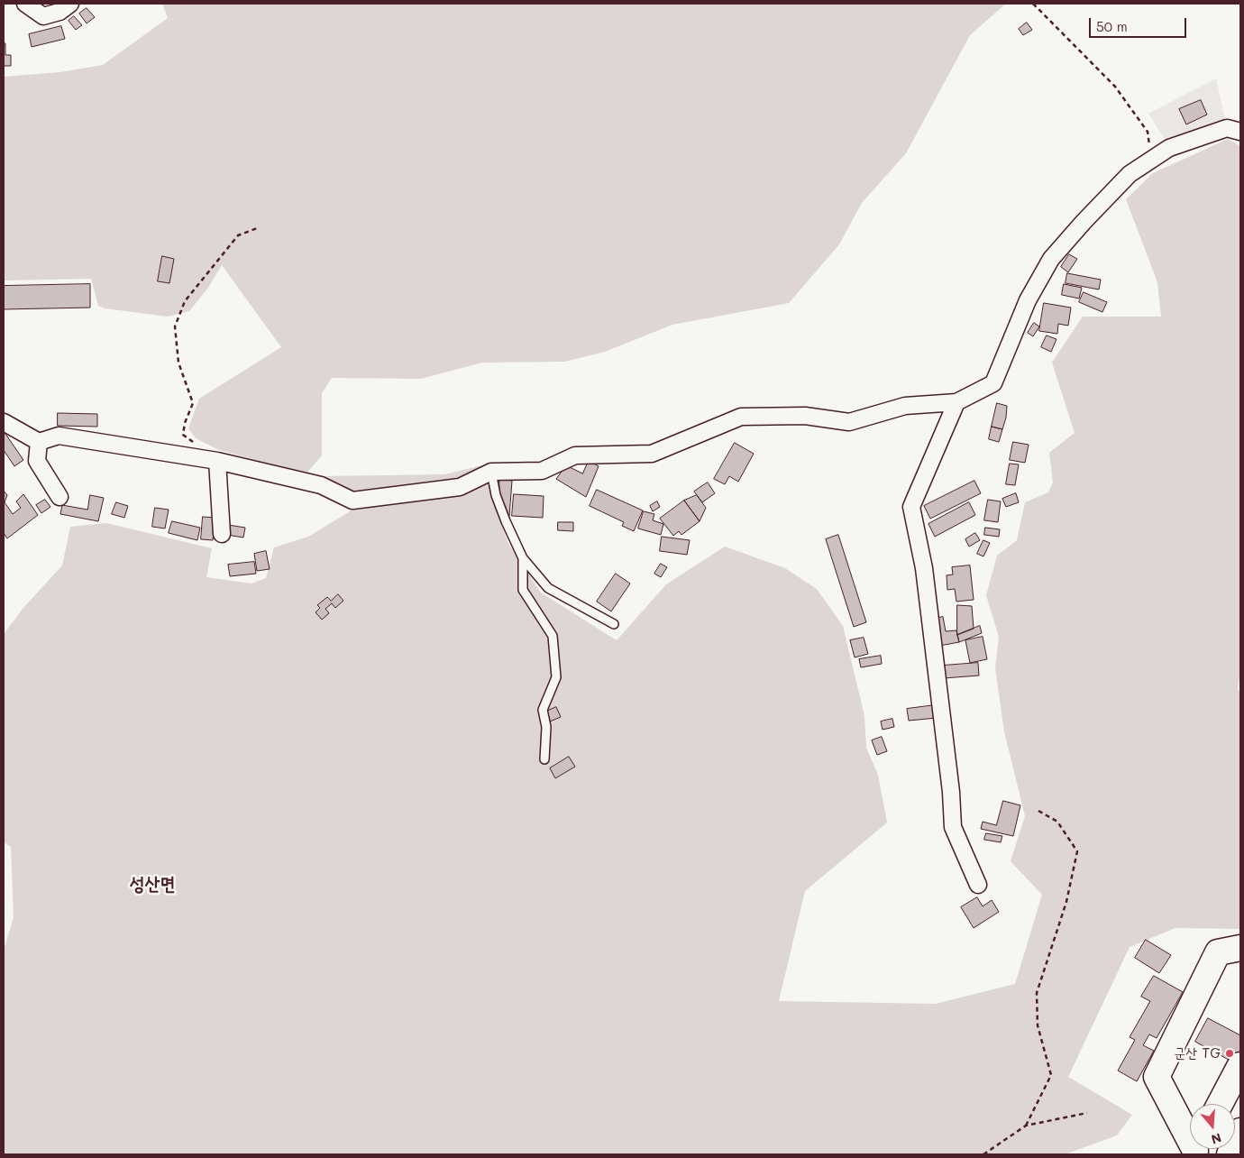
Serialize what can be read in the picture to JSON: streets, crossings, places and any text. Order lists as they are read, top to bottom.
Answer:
{
  "districts": ["성산면"],
  "places": ["군산 TG"],
  "scale_bar": "50 m",
  "north": "bottom"
}
